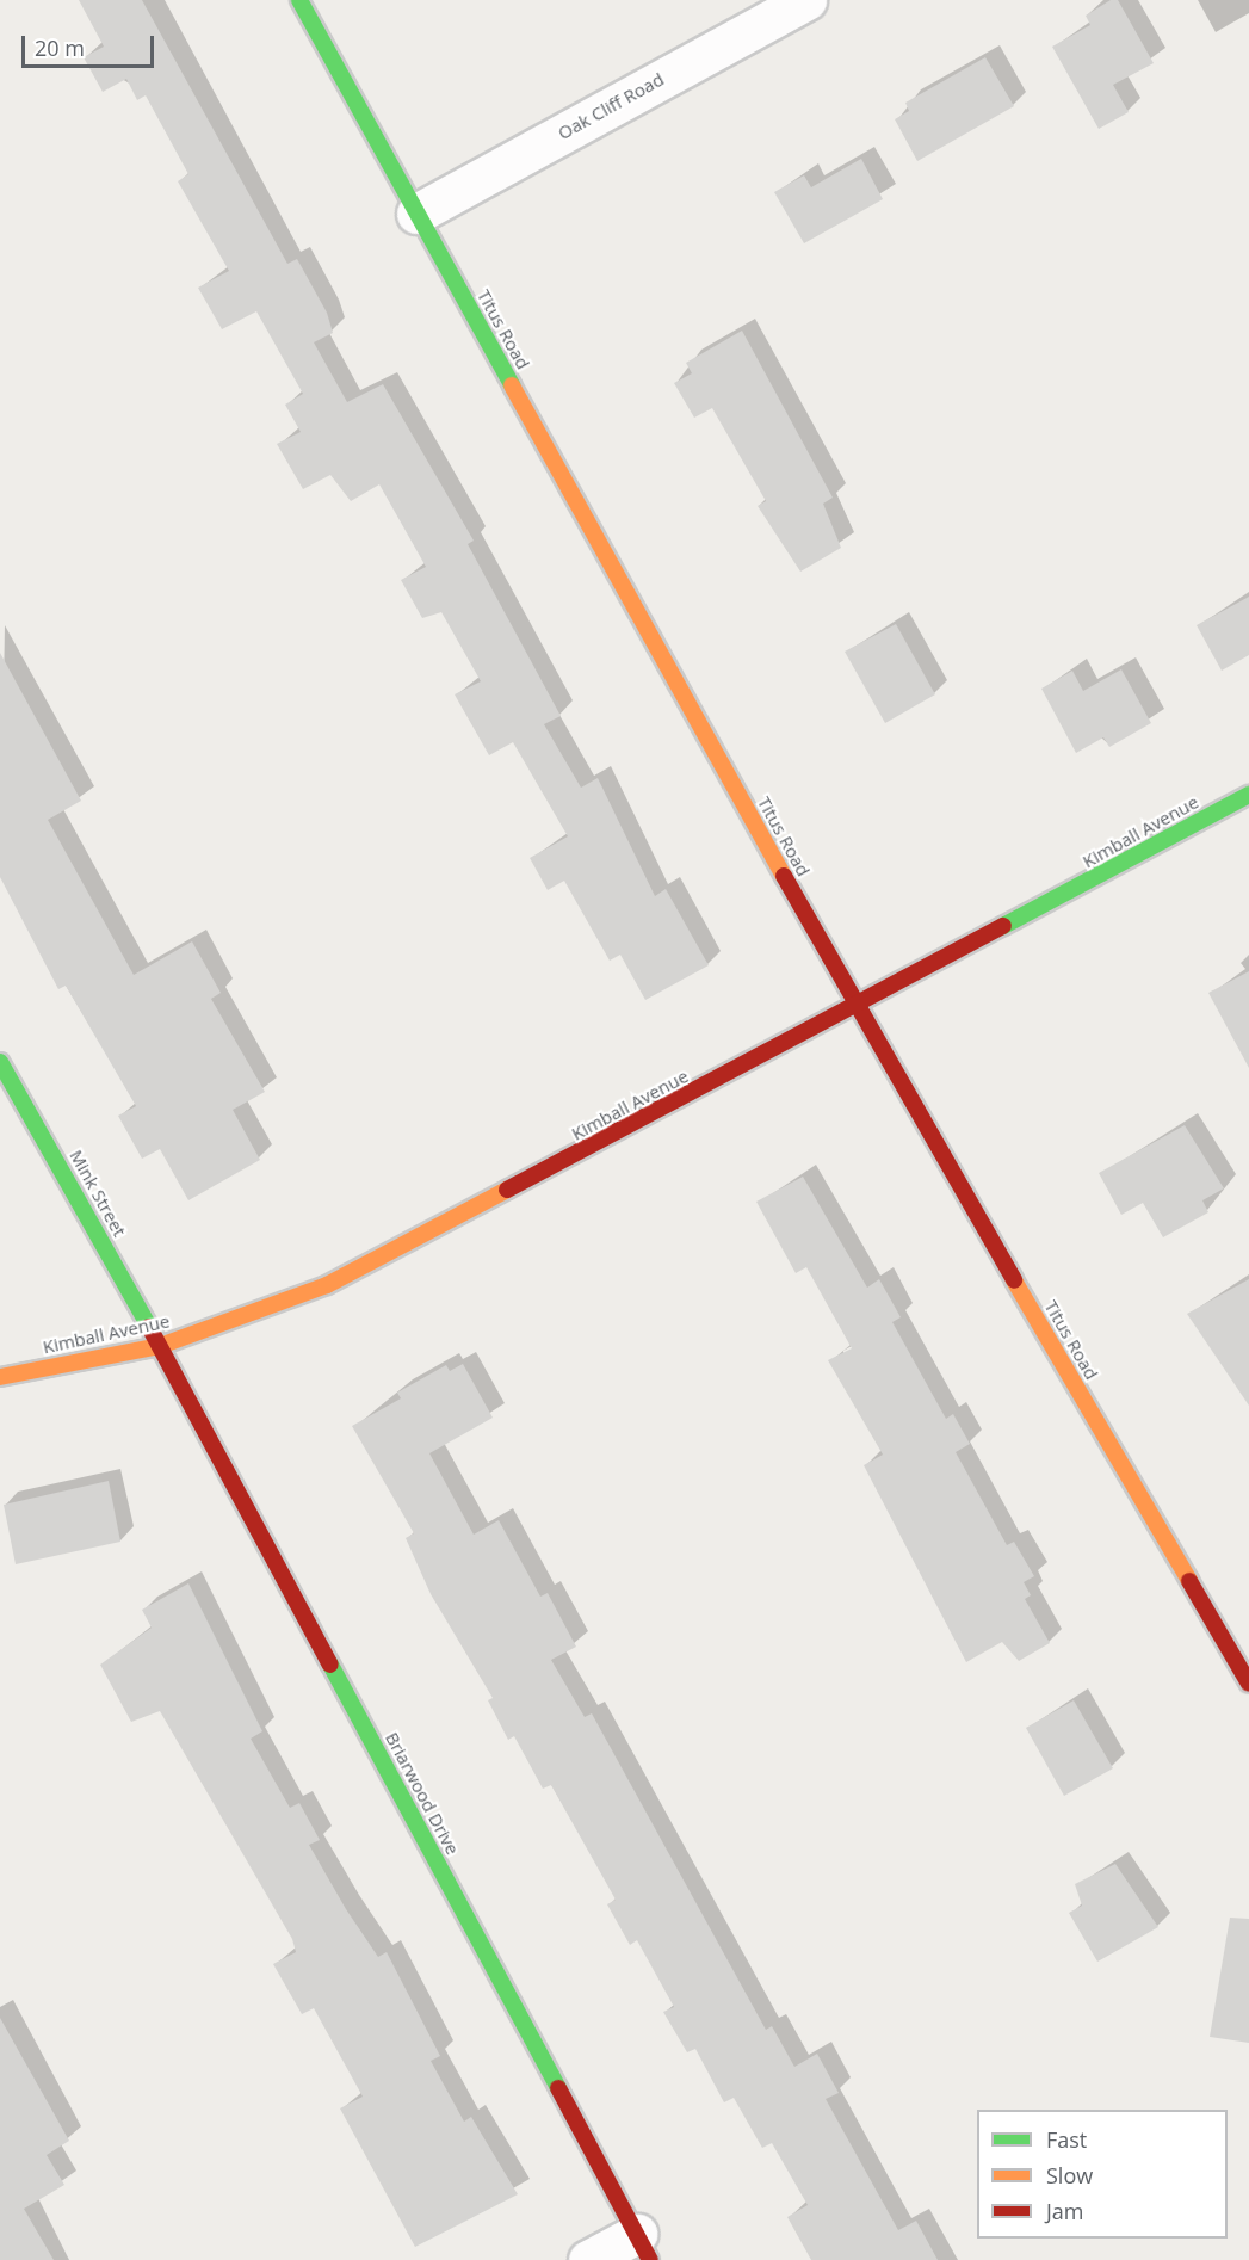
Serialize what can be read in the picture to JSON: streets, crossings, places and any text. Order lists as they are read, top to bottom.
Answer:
{
  "streets": {
    "street": [
      "Oak Cliff Road",
      "Titus Road",
      "Kimball Avenue",
      "Mink Street",
      "Briarwood Drive"
    ]
  },
  "crossings": [
    ["Oak Cliff Road", "Titus Road"],
    ["Titus Road", "Kimball Avenue"],
    ["Kimball Avenue", "Mink Street"],
    ["Kimball Avenue", "Briarwood Drive"],
    ["Mink Street", "Briarwood Drive"]
  ],
  "legend": ["Fast", "Slow", "Jam"],
  "scale_bar": "20 m"
}
